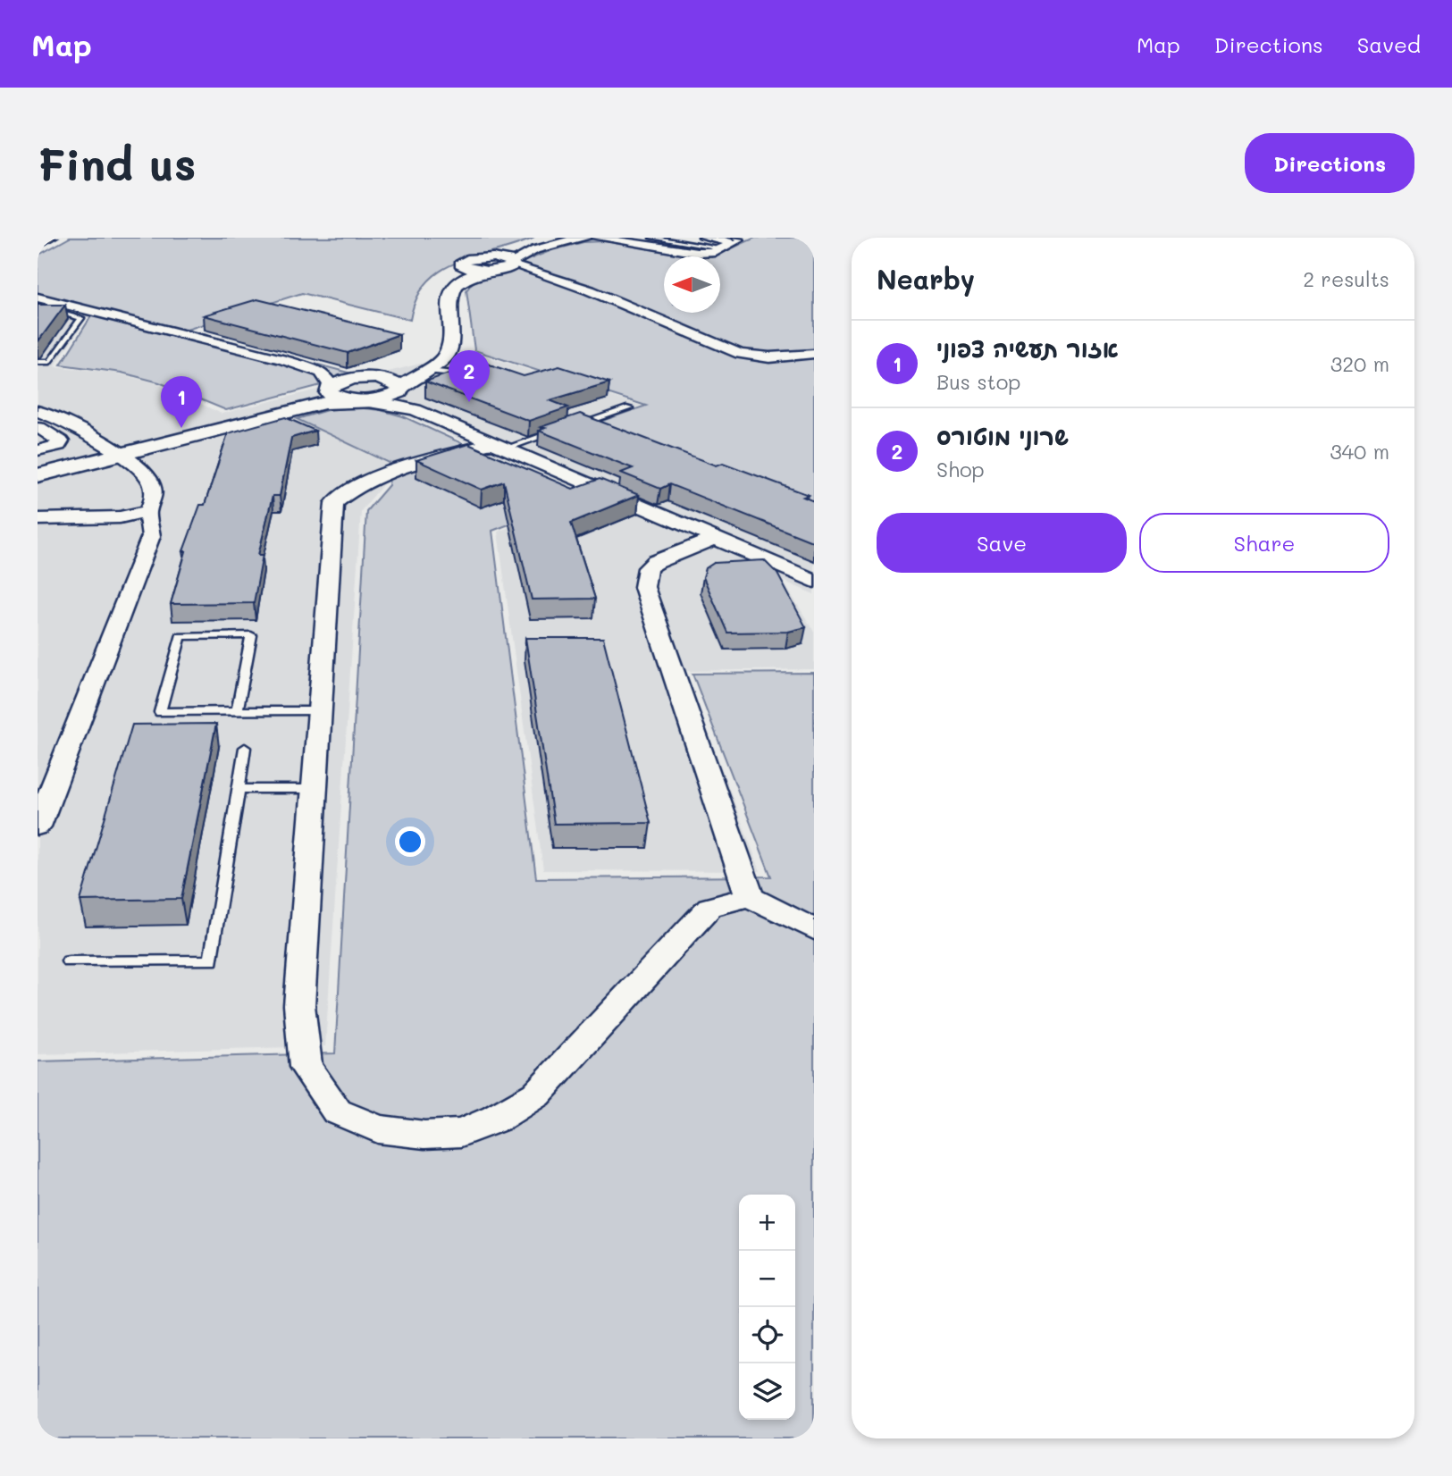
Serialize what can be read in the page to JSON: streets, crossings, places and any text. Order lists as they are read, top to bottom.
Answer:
{
  "north": "left",
  "page": {
    "header": "Map",
    "nav": ["Map", "Directions", "Saved"],
    "buttons": [
      "Directions",
      ["Save", "Share"]
    ],
    "title": "Find us",
    "heading": ["Nearby", "2 results"],
    "list": [
      {
        "mark": "1",
        "name": "אזור תעשיה צפוני",
        "note": "Bus stop",
        "value": "320 m"
      },
      {
        "mark": "2",
        "name": "שרוני מוטורס",
        "note": "Shop",
        "value": "340 m"
      }
    ],
    "pins": ["2", "1"],
    "map_buttons": ["+", "−"]
  }
}
